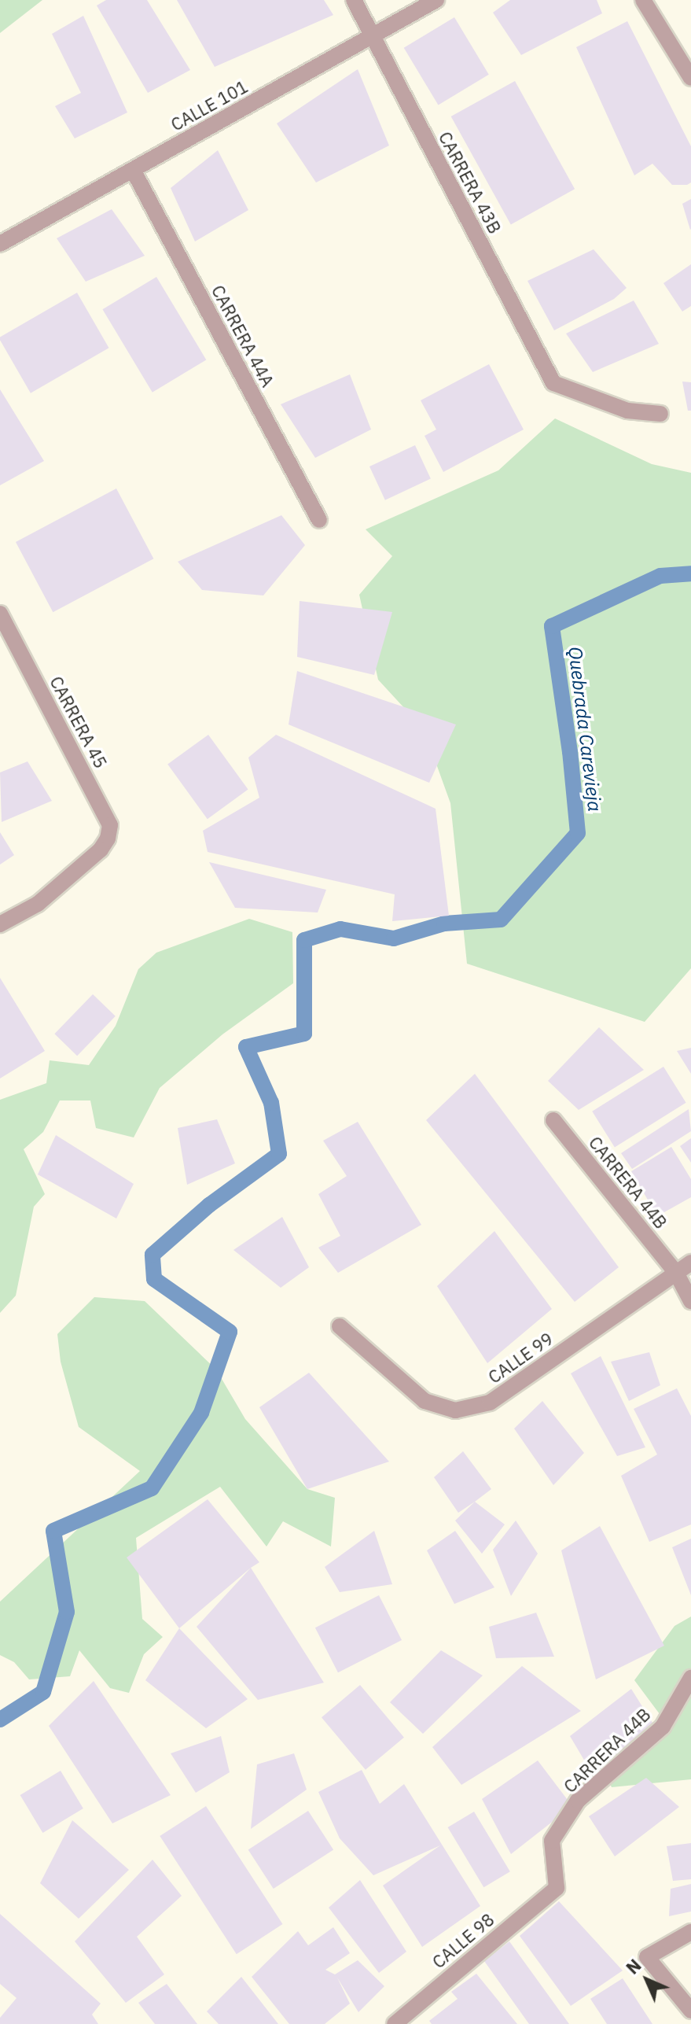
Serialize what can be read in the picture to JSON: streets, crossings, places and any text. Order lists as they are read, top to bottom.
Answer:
{
  "streets": {
    "street": [
      "CALLE 101",
      "CARRERA 43B",
      "CARRERA 44A",
      "CARRERA 45",
      "CARRERA 44B",
      "CALLE 99",
      "CALLE 98"
    ]
  },
  "crossings": [
    ["CALLE 101", "CARRERA 43B"],
    ["CALLE 101", "CARRERA 44A"],
    ["CARRERA 44B", "CALLE 99"],
    ["CARRERA 44B", "CALLE 98"]
  ],
  "water": ["Quebrada Carevieja"],
  "north": "top left"
}
